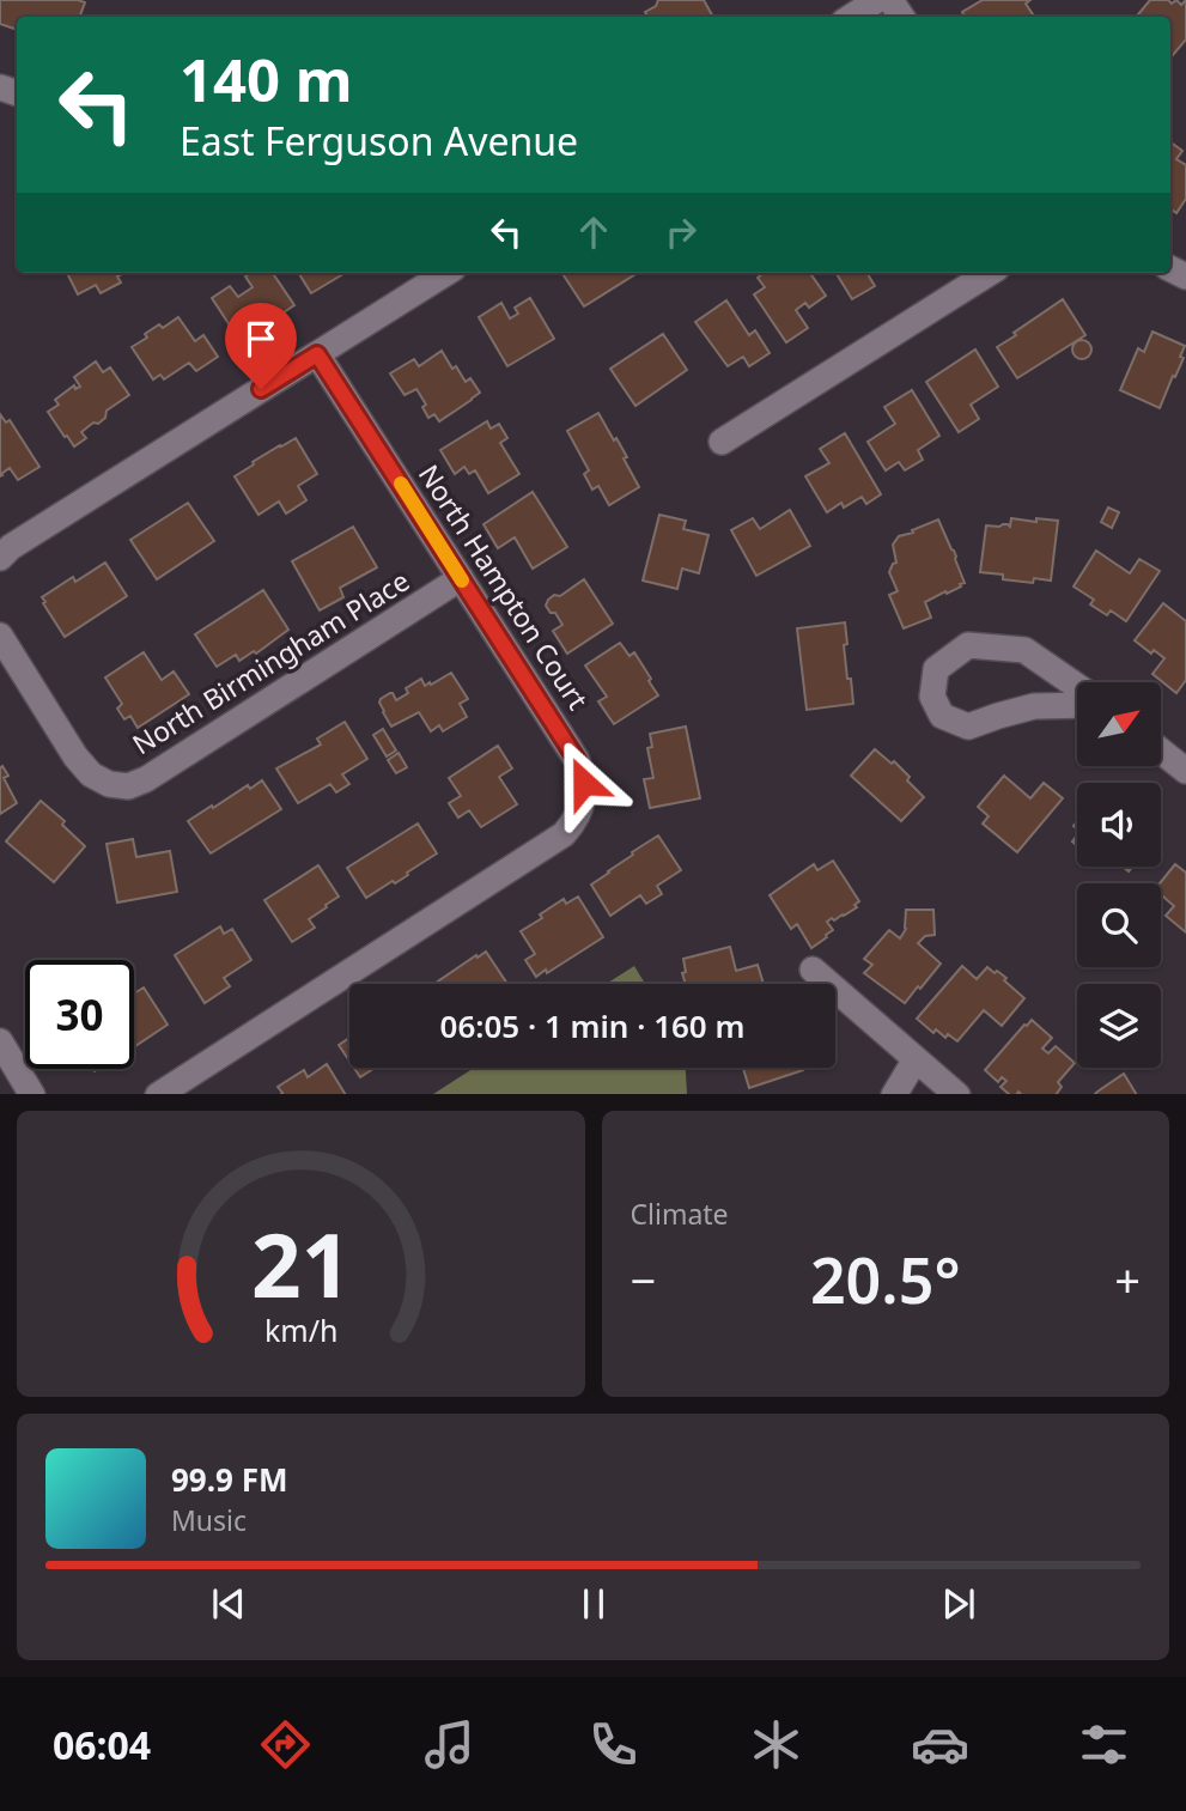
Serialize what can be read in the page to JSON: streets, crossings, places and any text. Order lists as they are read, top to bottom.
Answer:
{
  "streets": {
    "street": ["North Hampton Court", "North Birmingham Place"]
  },
  "crossings": [
    ["North Hampton Court", "North Birmingham Place"]
  ],
  "north": "top right",
  "page": {
    "turn": ["140 m", "East Ferguson Avenue"],
    "limit": "30",
    "trip": "06:05 · 1 min · 160 m",
    "tile": "Climate",
    "heat": ["−", "20.5°", "+"],
    "song": ["99.9 FM", "Music"],
    "tabs": "06:04",
    "gauge": ["21", "km/h"]
  }
}
